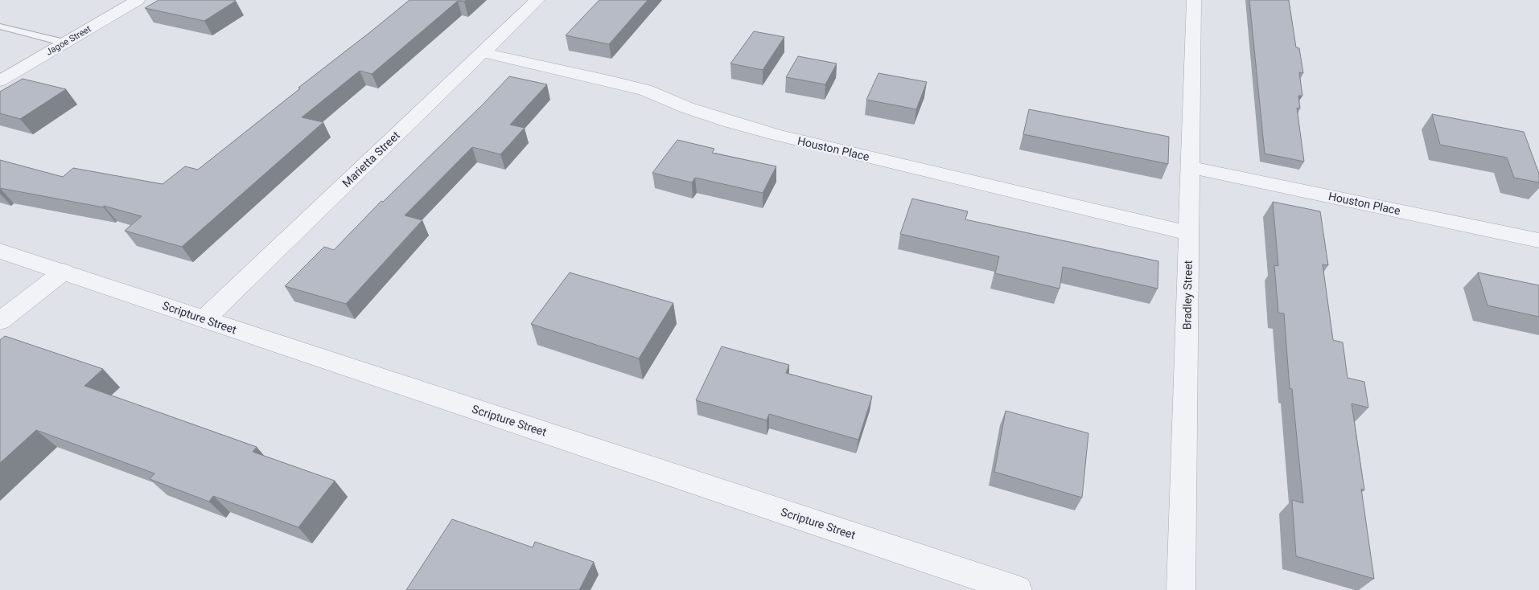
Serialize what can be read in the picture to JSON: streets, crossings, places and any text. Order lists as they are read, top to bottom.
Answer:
{
  "streets": {
    "street": [
      "Jagoe Street",
      "Houston Place",
      "Marietta Street",
      "Bradley Street",
      "Scripture Street"
    ]
  },
  "crossings": [
    ["Houston Place", "Marietta Street"],
    ["Houston Place", "Bradley Street"],
    ["Marietta Street", "Scripture Street"]
  ]
}
